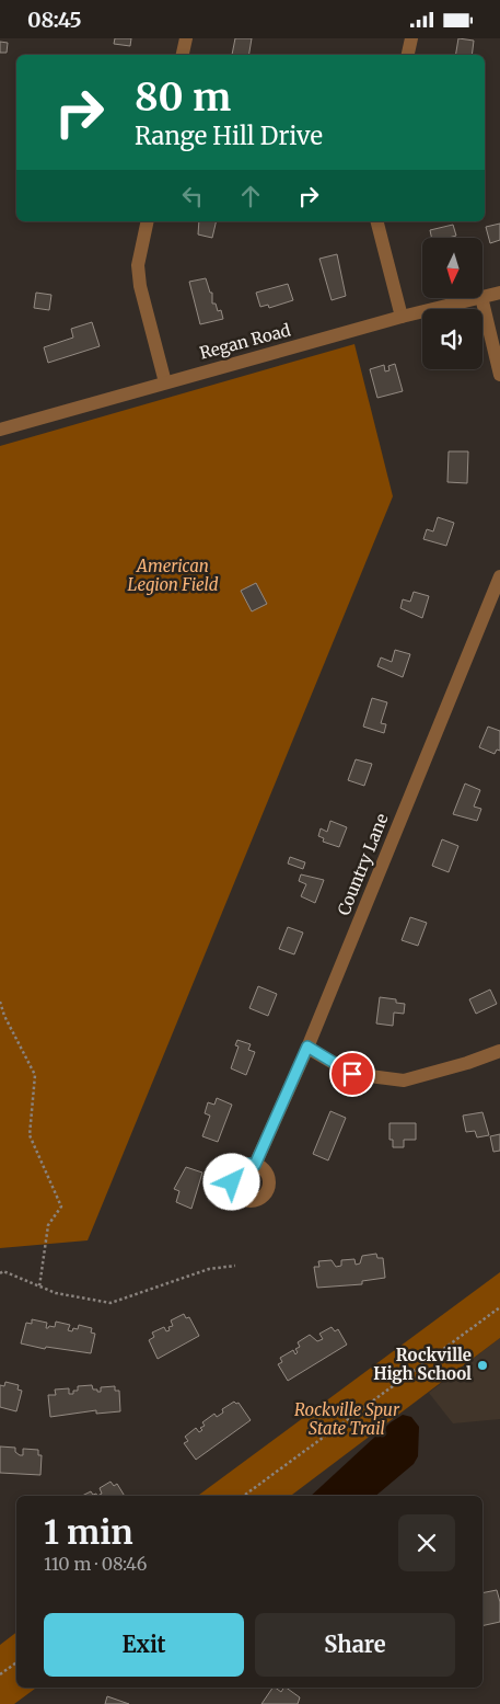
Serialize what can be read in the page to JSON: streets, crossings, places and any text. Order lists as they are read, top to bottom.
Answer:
{
  "streets": {
    "street": ["Regan Road", "Country Lane"]
  },
  "parks": ["American Legion Field", "Rockville Spur State Trail"],
  "places": ["Rockville High School"],
  "north": "bottom",
  "page": {
    "status": "08:45",
    "turn": ["80 m", "Range Hill Drive"],
    "heading": ["1 min", "110 m · 08:46"],
    "buttons": ["Exit", "Share"]
  }
}
